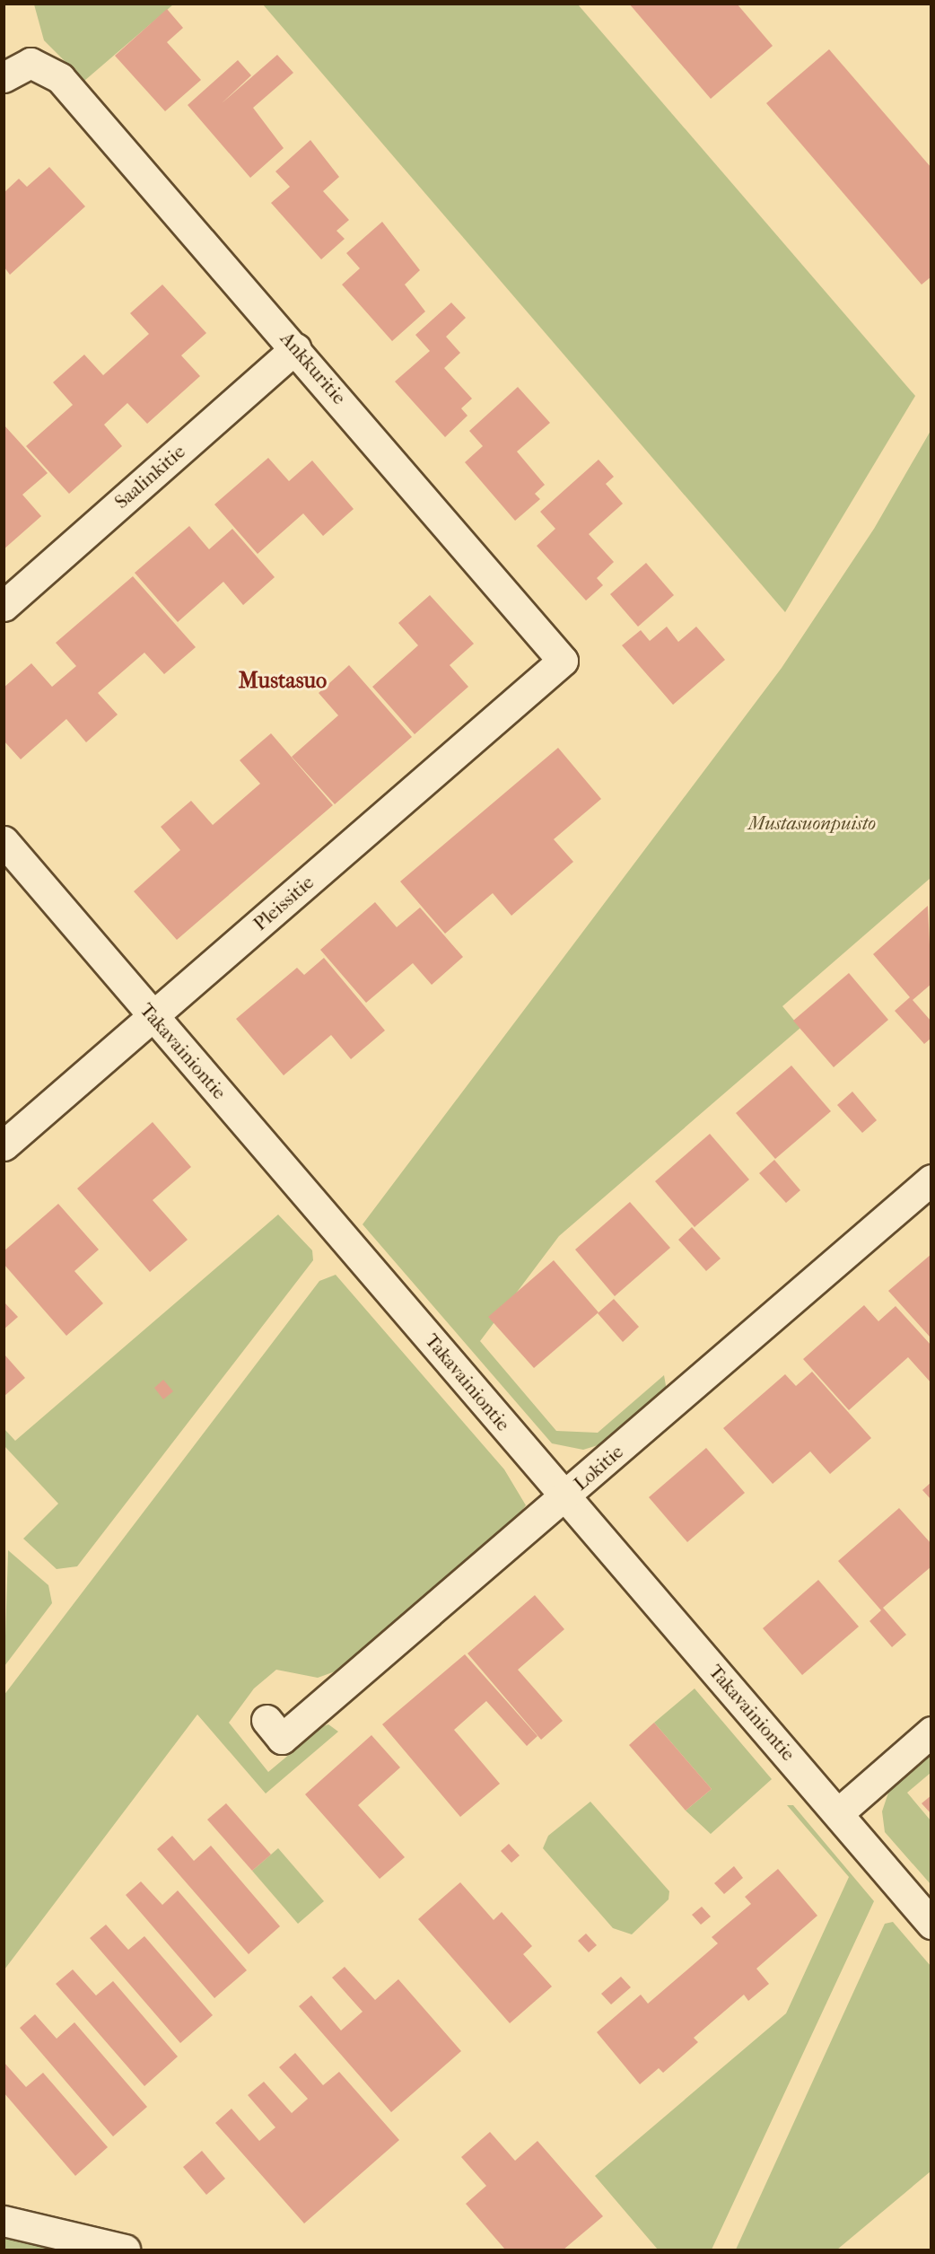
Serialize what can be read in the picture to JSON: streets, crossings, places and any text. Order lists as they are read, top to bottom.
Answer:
{
  "streets": {
    "street": [
      "Ankkuritie",
      "Saalinkitie",
      "Pleissitie",
      "Takavainiontie",
      "Lokitie"
    ]
  },
  "crossings": [
    ["Ankkuritie", "Saalinkitie"],
    ["Ankkuritie", "Pleissitie"],
    ["Pleissitie", "Takavainiontie"],
    ["Takavainiontie", "Lokitie"]
  ],
  "districts": ["Mustasuo"],
  "parks": ["Mustasuonpuisto"]
}
